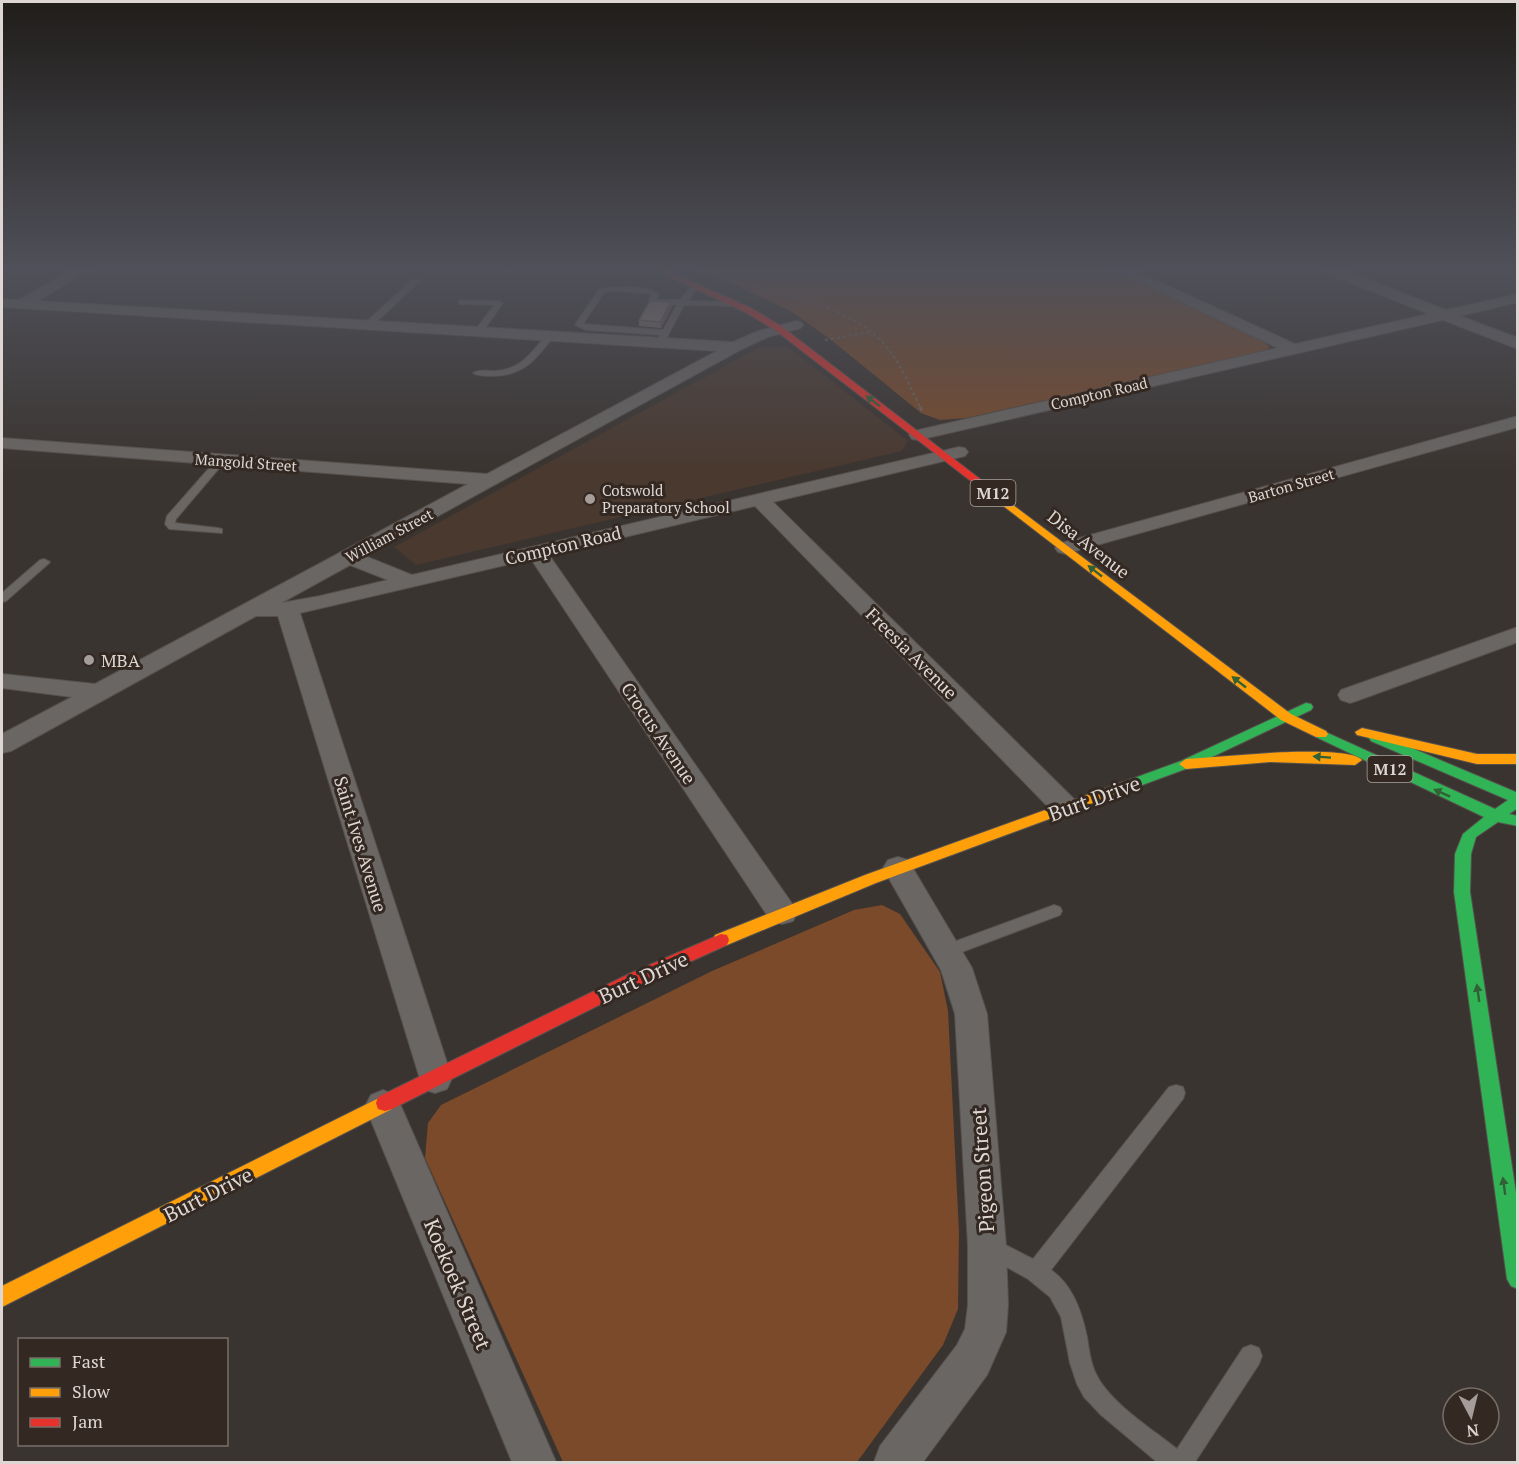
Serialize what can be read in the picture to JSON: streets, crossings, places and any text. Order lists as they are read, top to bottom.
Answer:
{
  "streets": {
    "main road": ["M12", "Disa Avenue", "Burt Drive"],
    "street": [
      "Compton Road",
      "Mangold Street",
      "Barton Street",
      "William Street",
      "Freesia Avenue",
      "Crocus Avenue",
      "Saint Ives Avenue",
      "Pigeon Street",
      "Koekoek Street"
    ]
  },
  "crossings": [
    ["Compton Road", "William Street"],
    ["Compton Road", "Disa Avenue"],
    ["Compton Road", "Freesia Avenue"],
    ["Compton Road", "Crocus Avenue"],
    ["Compton Road", "Saint Ives Avenue"],
    ["Mangold Street", "William Street"],
    ["Barton Street", "Disa Avenue"],
    ["Disa Avenue", "Burt Drive"],
    ["Freesia Avenue", "Burt Drive"],
    ["Crocus Avenue", "Burt Drive"],
    ["Burt Drive", "Saint Ives Avenue"],
    ["Burt Drive", "Pigeon Street"],
    ["Burt Drive", "Koekoek Street"]
  ],
  "places": ["Cotswold Preparatory School", "MBA"],
  "legend": ["Fast", "Slow", "Jam"],
  "north": "bottom"
}
